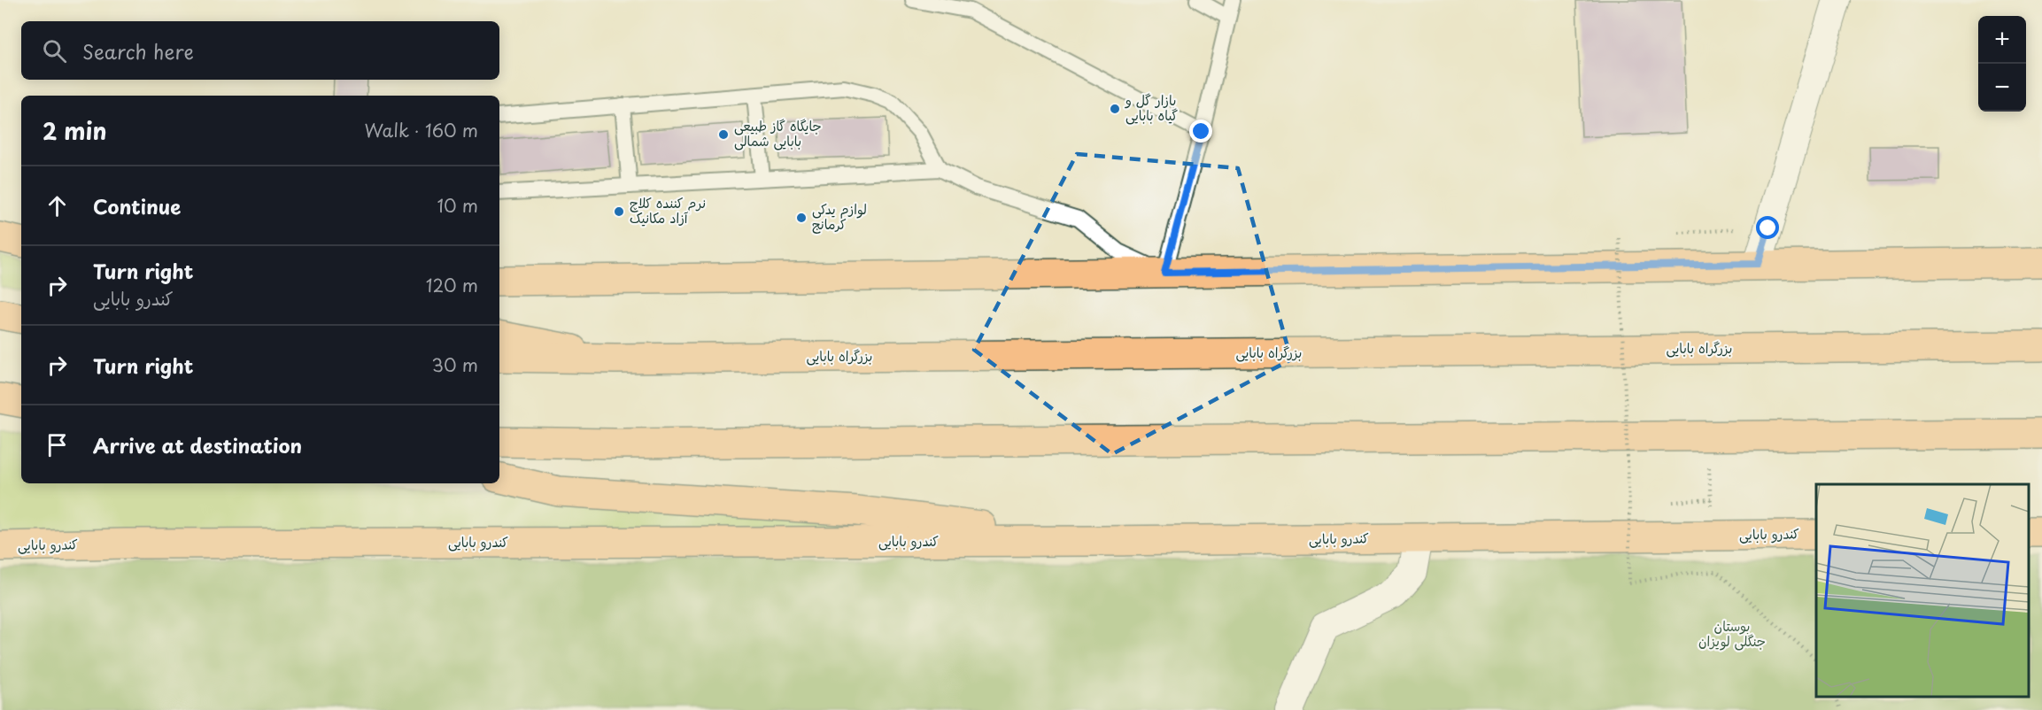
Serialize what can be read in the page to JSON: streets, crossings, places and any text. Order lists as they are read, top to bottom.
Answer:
{
  "streets": {
    "main road": ["بزرگراه بابایی", "کندرو بابایی"]
  },
  "parks": ["بوستان جنگلی لویزان"],
  "places": [
    "بازار گل و گیاه بابایی",
    "جایگاه گاز طبیعی بابایی شمالی",
    "نرم کننده کلاچ آزاد مکانیک",
    "لوازم یدکی کرمانج"
  ],
  "page": {
    "map_buttons": ["+", "−"],
    "search": "Search here",
    "heading": ["2 min", "Walk · 160 m"],
    "list": [
      ["Continue", "10 m"],
      ["Turn right", "کندرو بابایی", "120 m"],
      ["Turn right", "30 m"],
      "Arrive at destination"
    ]
  }
}
